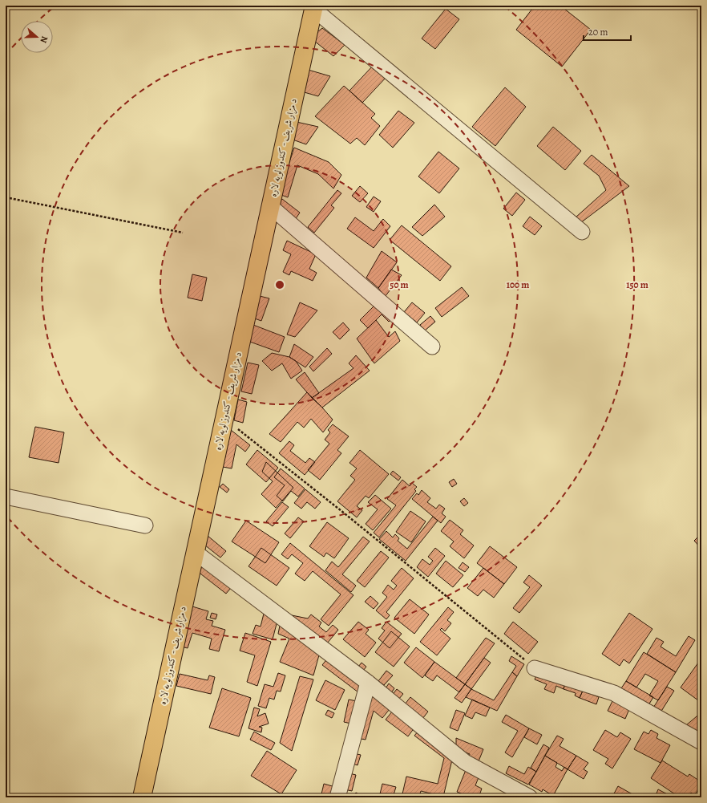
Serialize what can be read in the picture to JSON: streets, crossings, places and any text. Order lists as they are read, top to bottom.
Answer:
{
  "streets": {
    "main road": ["د مزار شریف - کندوز لویه لاره"]
  },
  "scale_bar": "20 m",
  "north": "right",
  "rings": ["50 m", "100 m", "150 m"]
}
